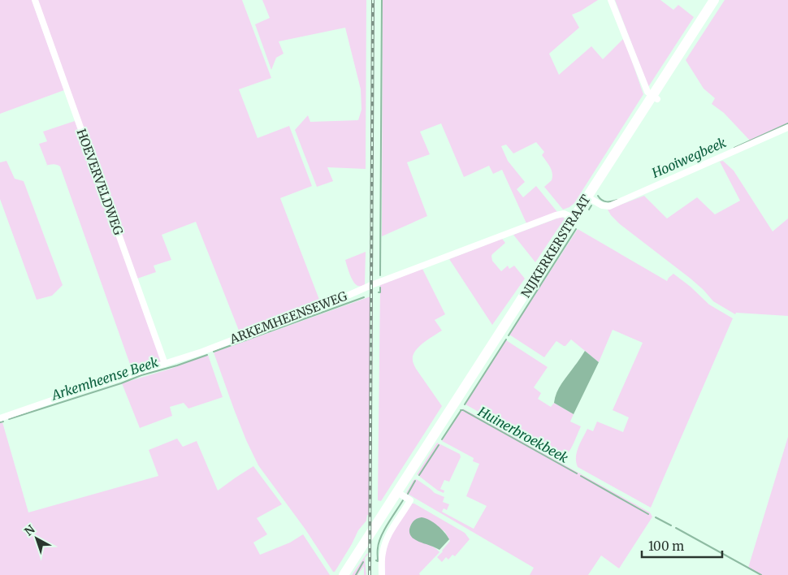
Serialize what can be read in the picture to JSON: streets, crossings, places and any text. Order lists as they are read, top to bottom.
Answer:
{
  "streets": {
    "main road": ["NIJKERKERSTRAAT"],
    "street": ["HOEVERVELDWEG", "ARKEMHEENSEWEG"]
  },
  "crossings": [
    ["HOEVERVELDWEG", "ARKEMHEENSEWEG"],
    ["NIJKERKERSTRAAT", "ARKEMHEENSEWEG"]
  ],
  "water": ["Hooiwegbeek", "Arkemheense Beek", "Huinerbroekbeek"],
  "scale_bar": "100 m",
  "north": "top left"
}
